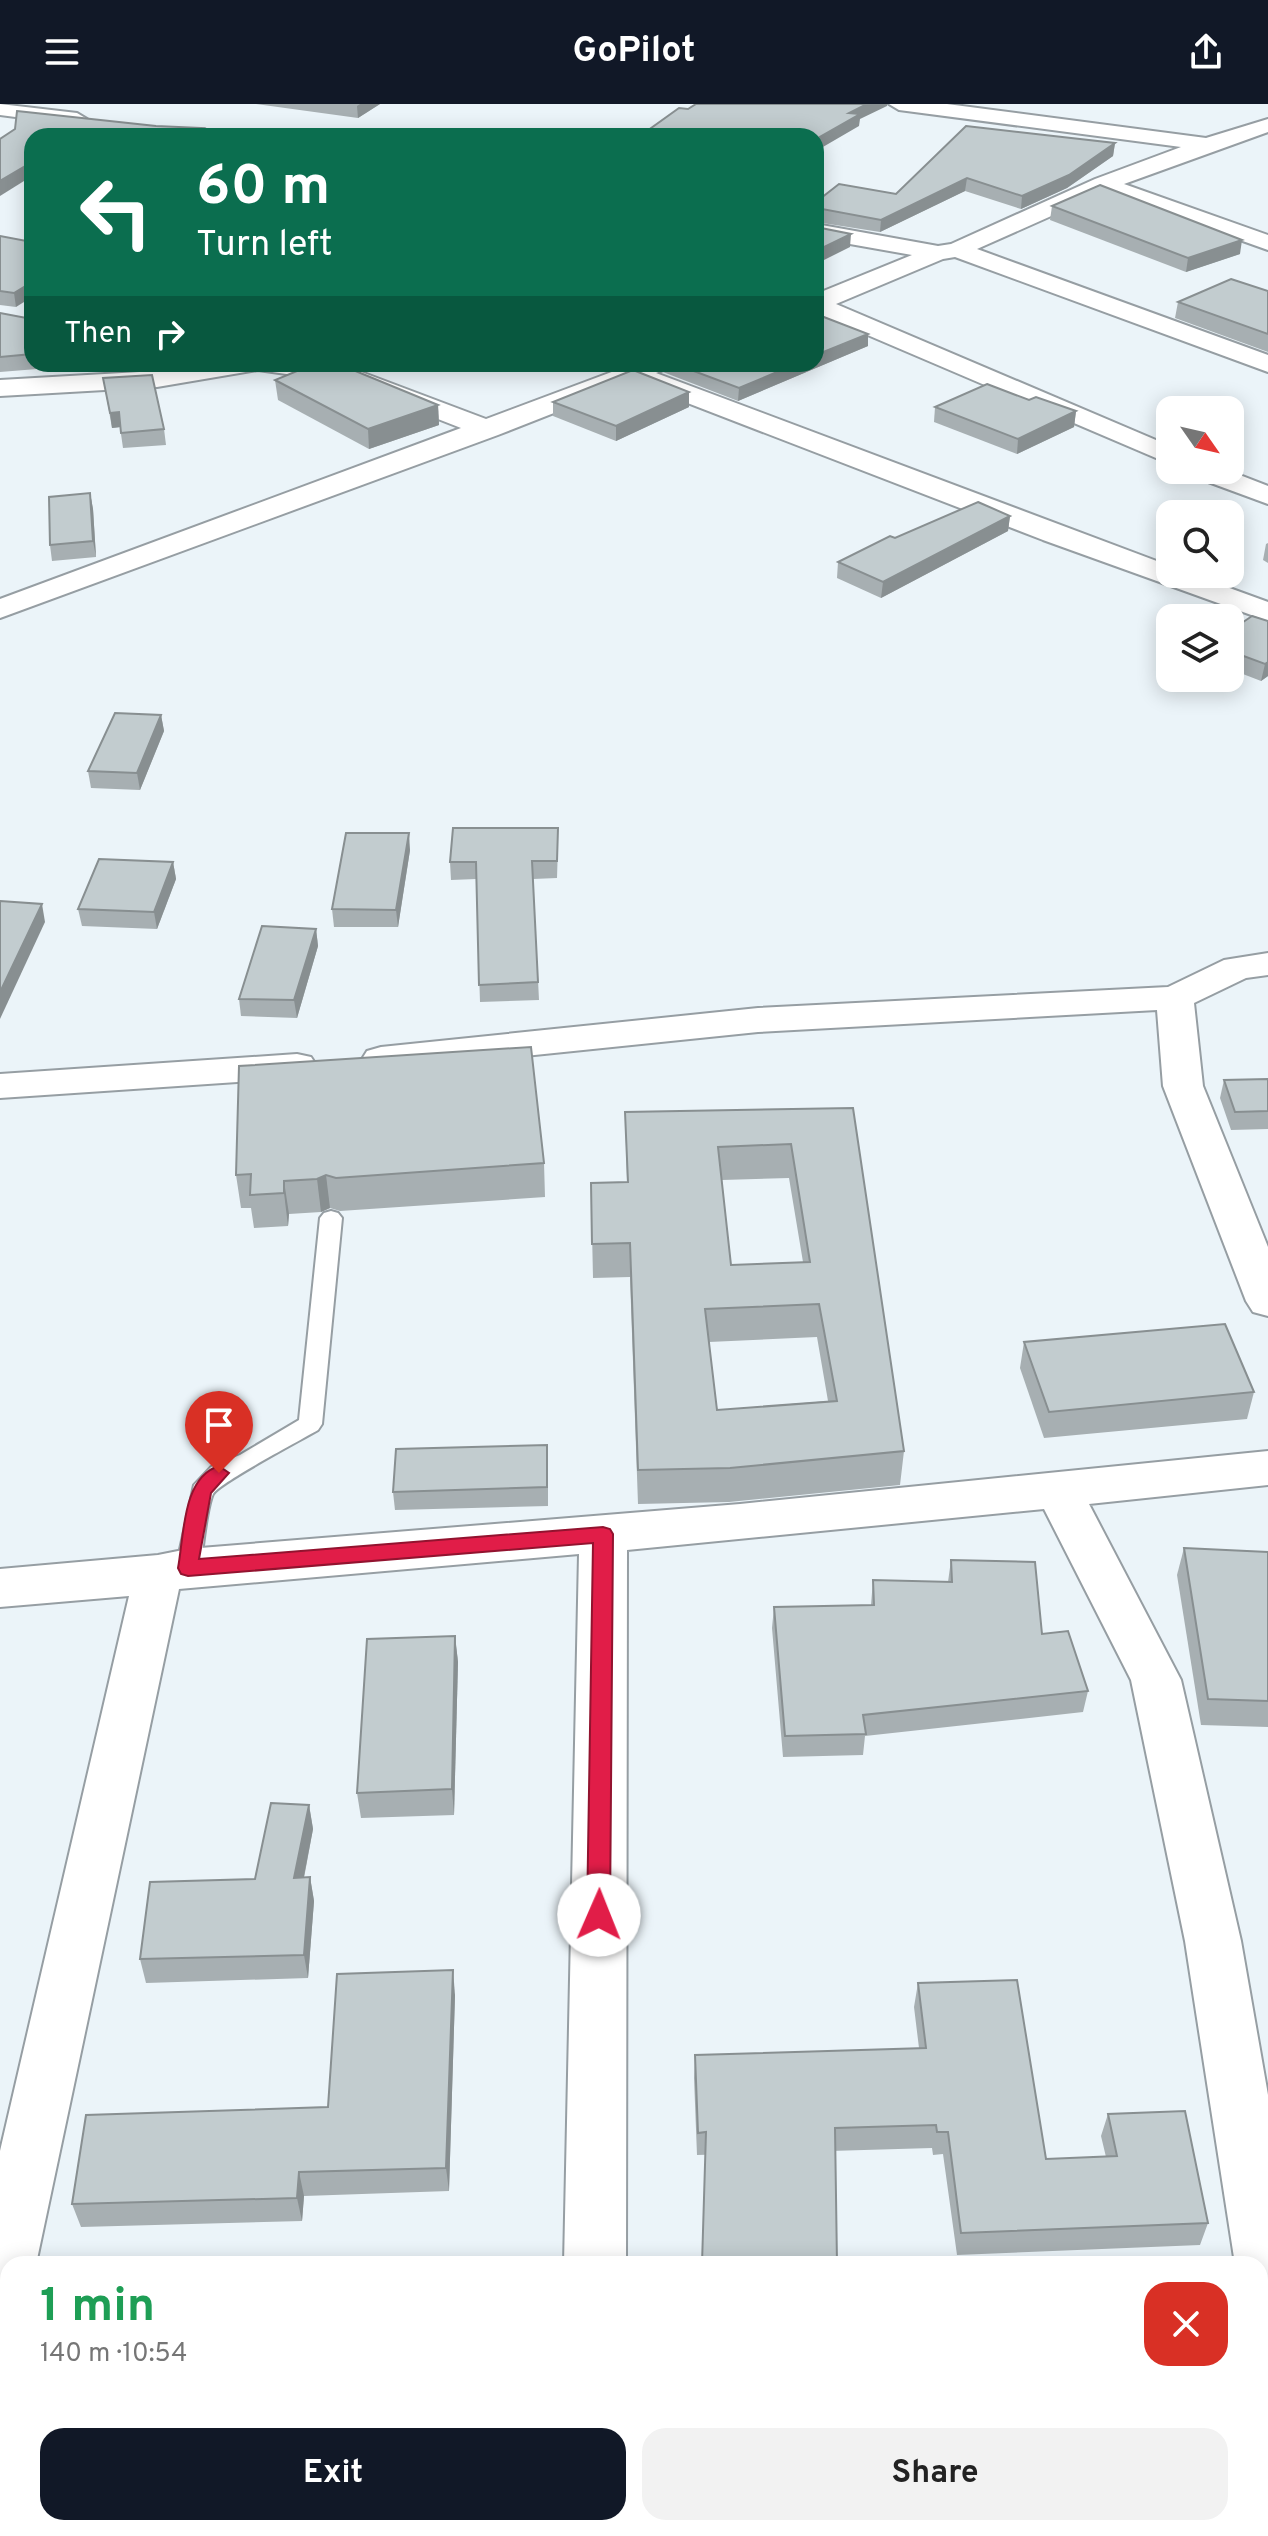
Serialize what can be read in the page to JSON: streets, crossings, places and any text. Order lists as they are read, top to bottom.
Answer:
{
  "north": "bottom right",
  "page": {
    "header": "GoPilot",
    "turn": ["60 m", "Turn left"],
    "then": "Then",
    "heading": ["1 min", "140 m · 10:54"],
    "buttons": ["Exit", "Share"]
  }
}
